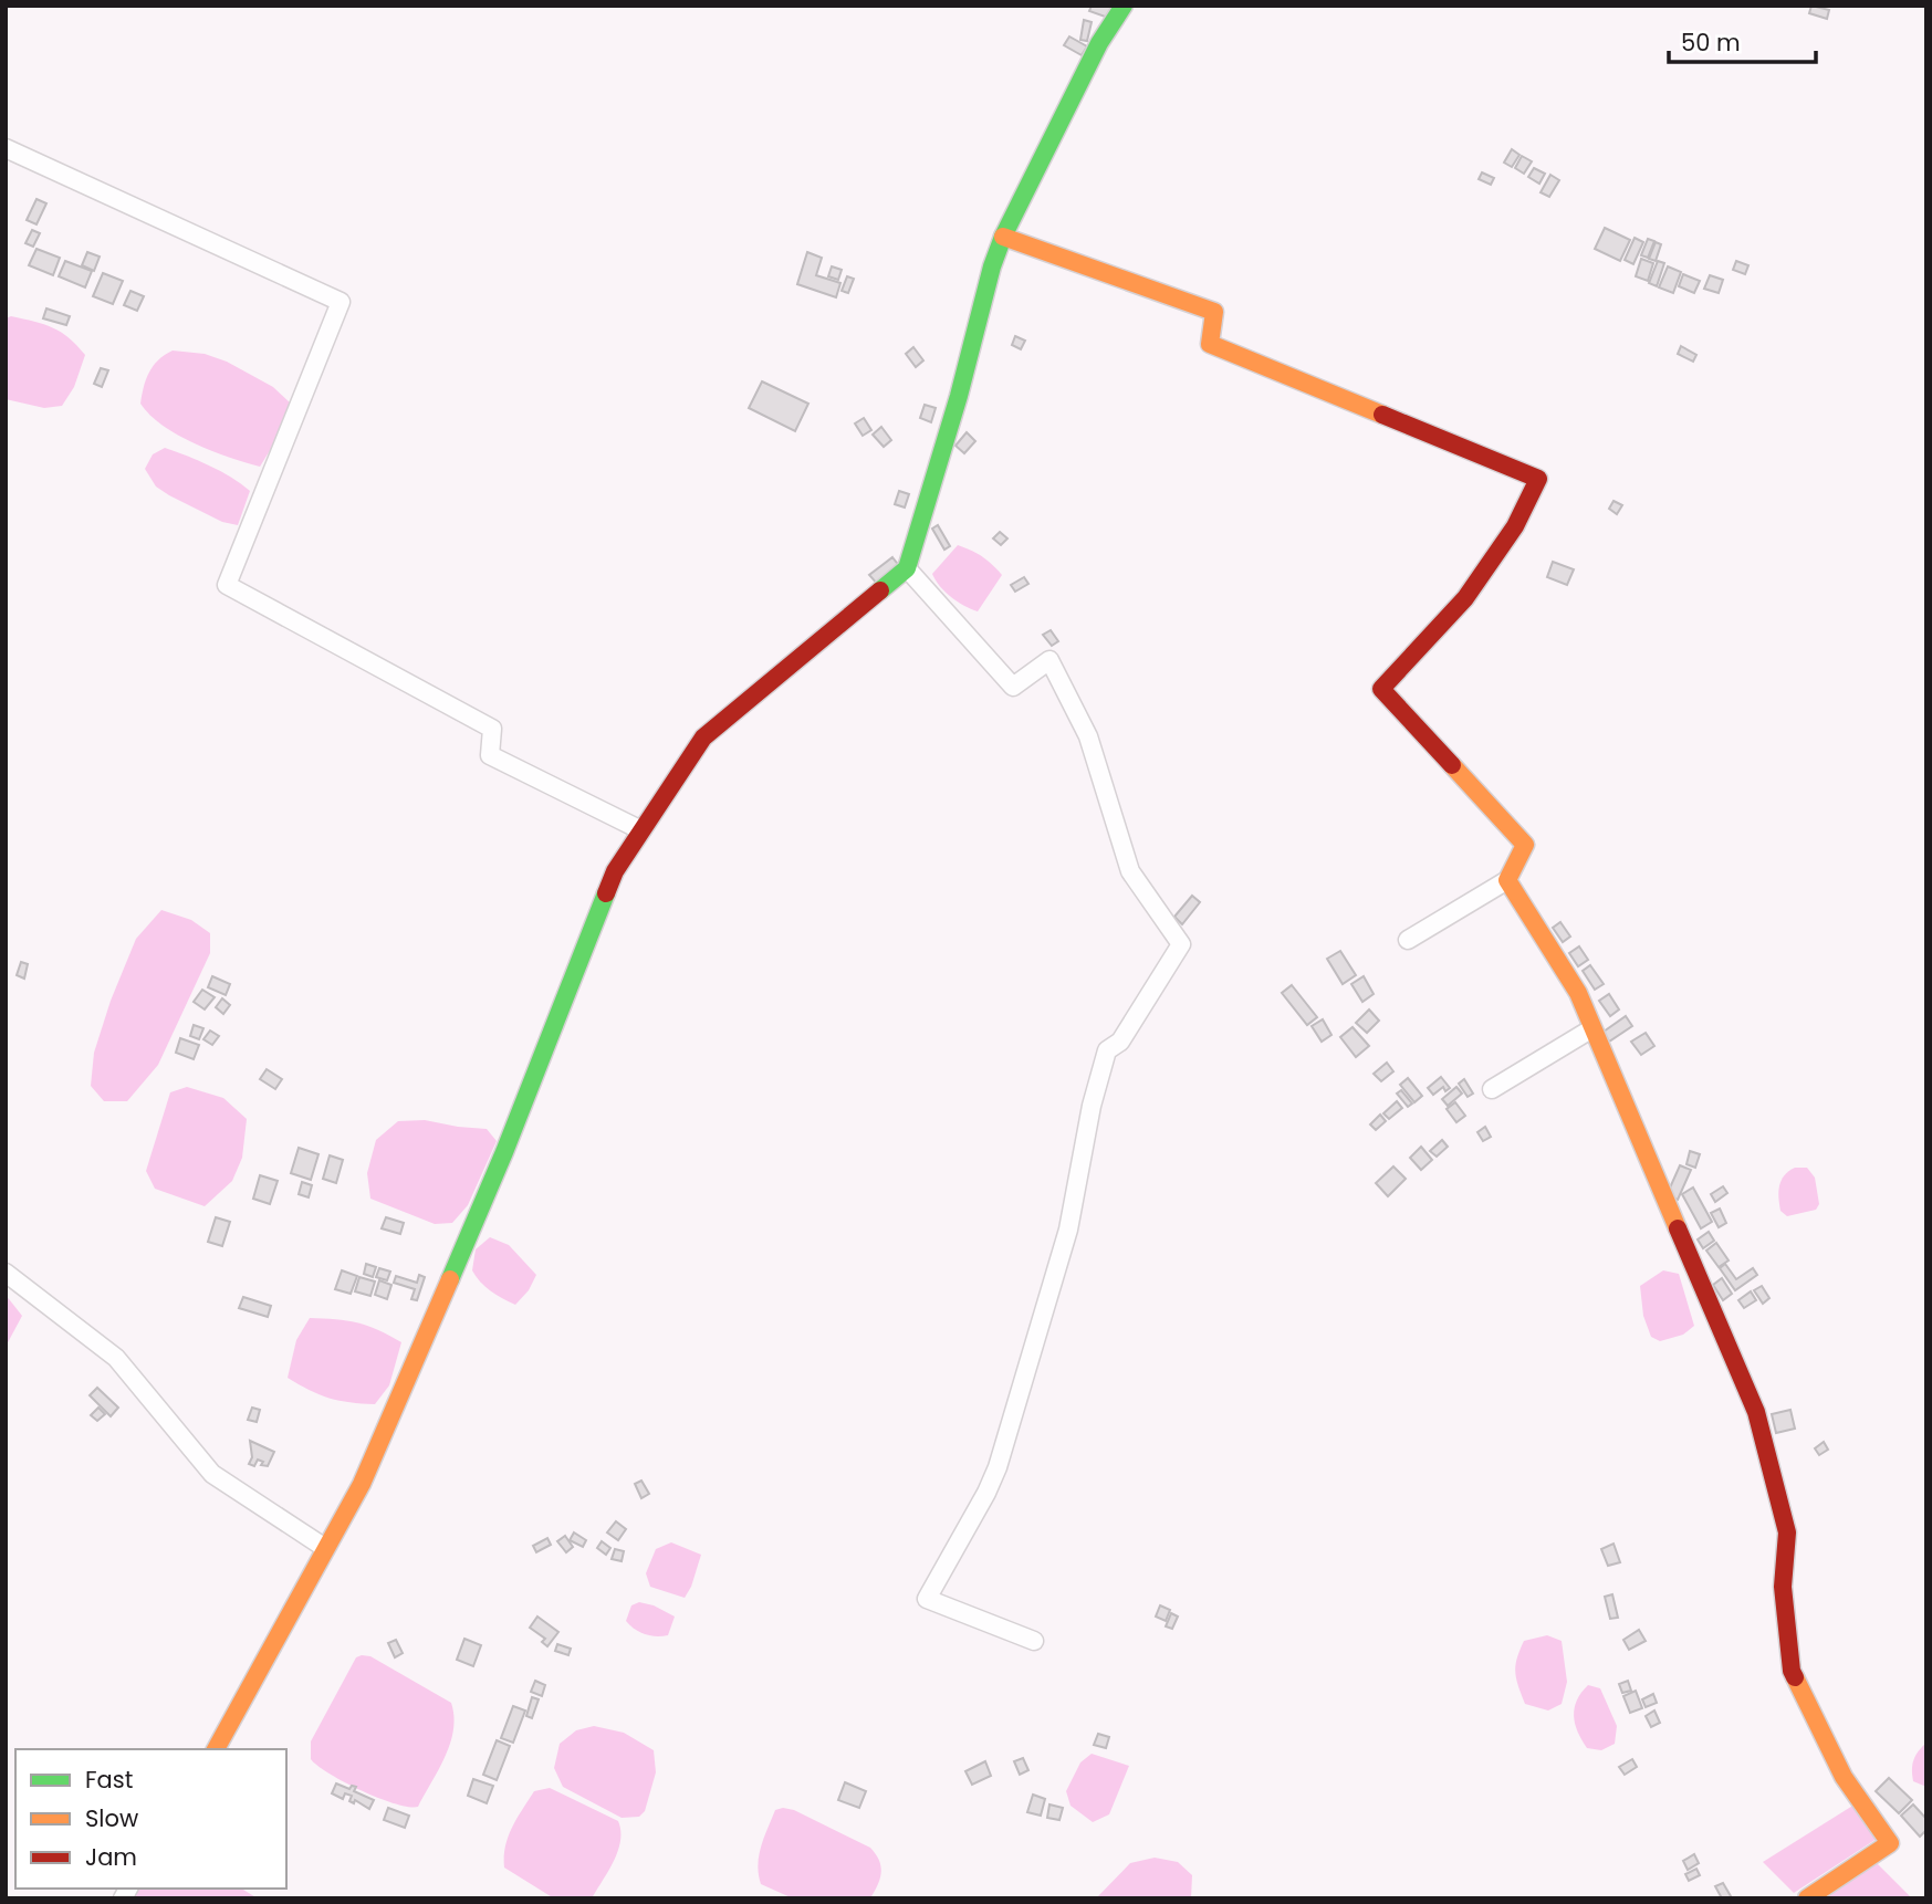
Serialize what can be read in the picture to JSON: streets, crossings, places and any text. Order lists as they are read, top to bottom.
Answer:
{
  "legend": ["Fast", "Slow", "Jam"],
  "scale_bar": "50 m"
}
